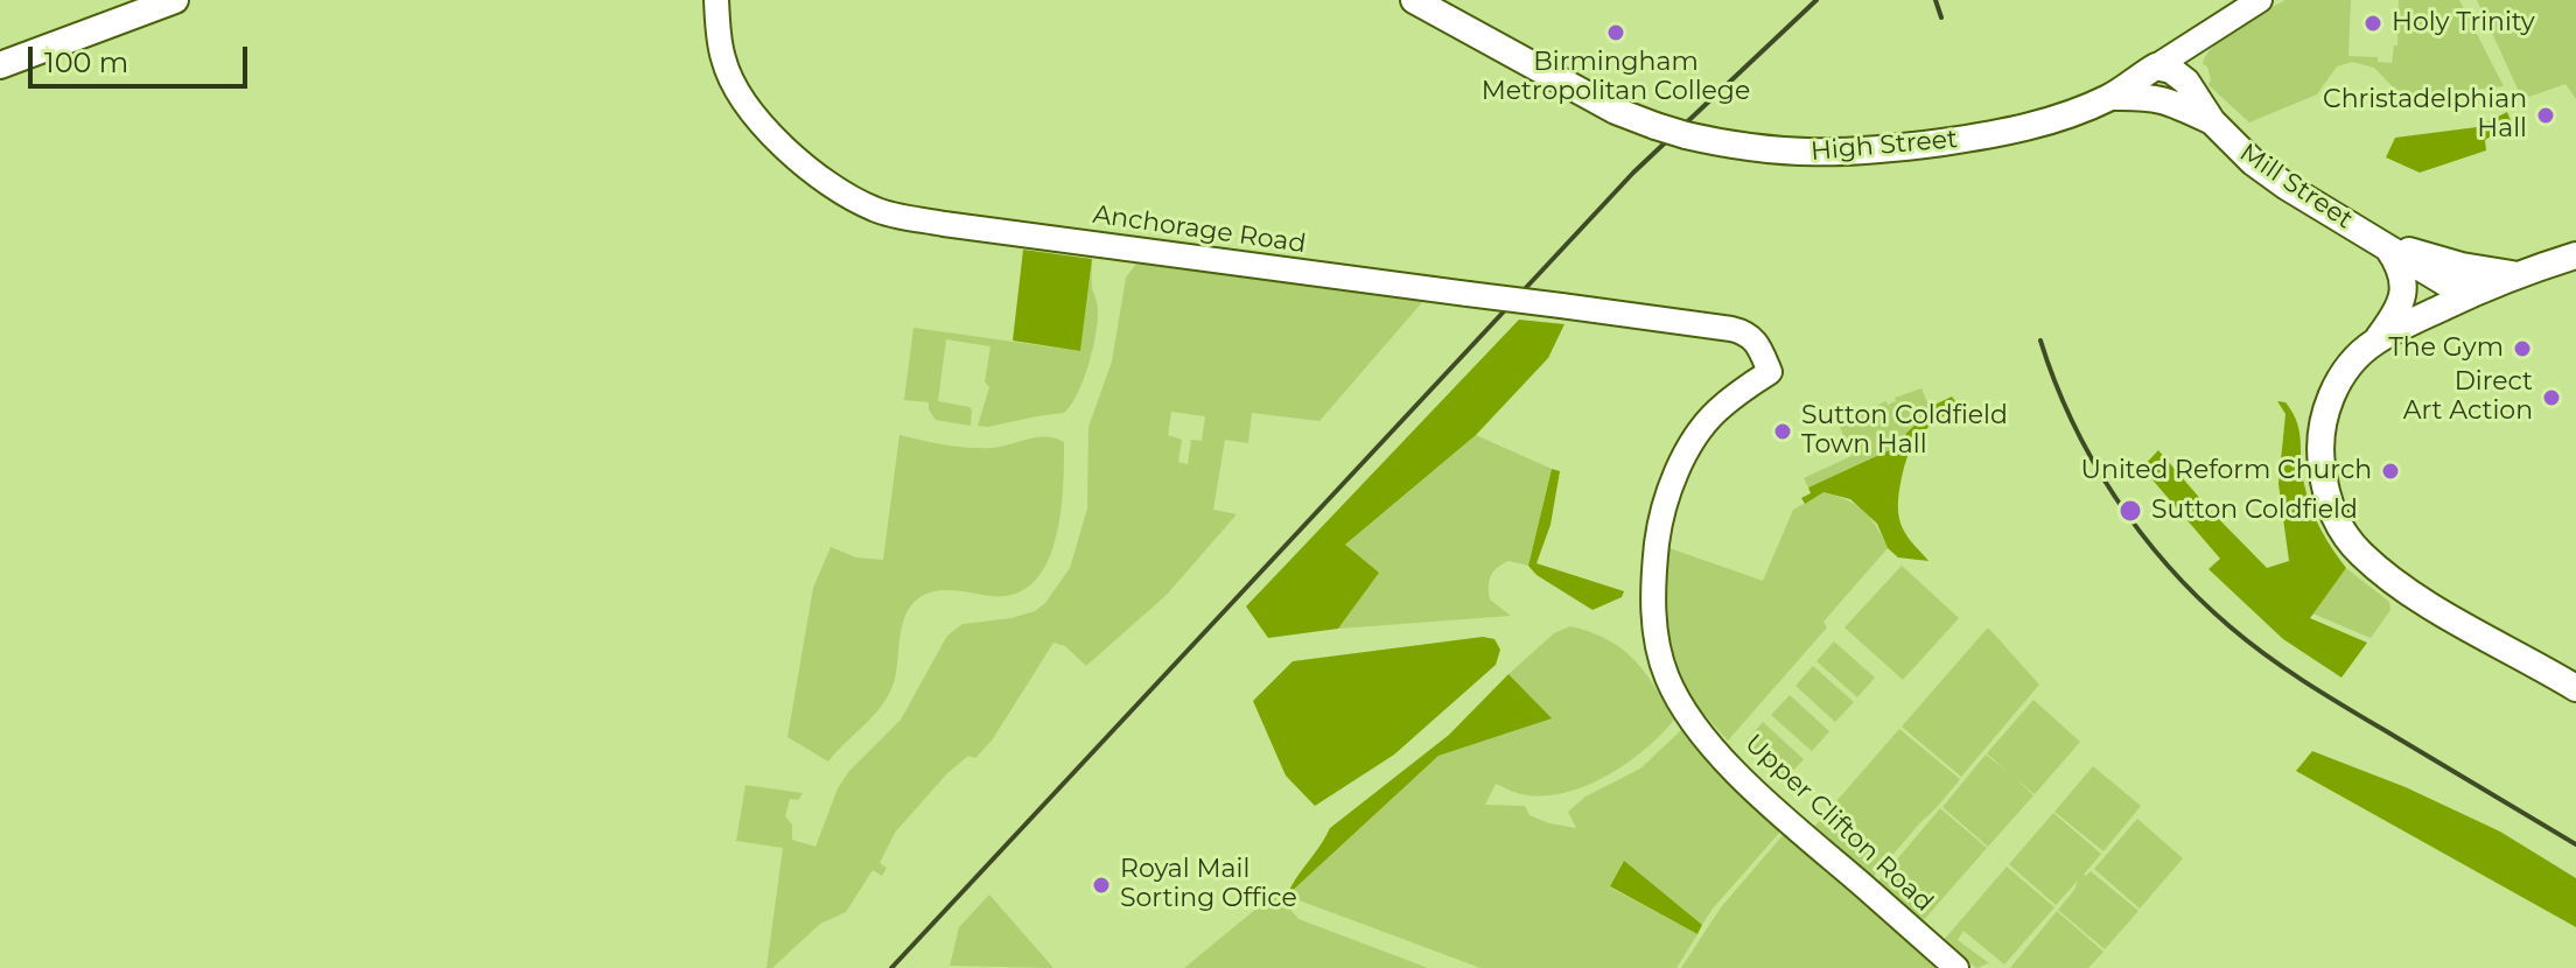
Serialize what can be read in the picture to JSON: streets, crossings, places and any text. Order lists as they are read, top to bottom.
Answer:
{
  "streets": {
    "main road": ["High Street", "Mill Street"],
    "street": ["Anchorage Road", "Upper Clifton Road"]
  },
  "crossings": [
    ["High Street", "Mill Street"],
    ["Anchorage Road", "Upper Clifton Road"]
  ],
  "places": [
    "Holy Trinity",
    "Birmingham Metropolitan College",
    "Christadelphian Hall",
    "The Gym",
    "Direct Art Action",
    "Sutton Coldfield Town Hall",
    "United Reform Church",
    "Sutton Coldfield",
    "Royal Mail Sorting Office"
  ],
  "scale_bar": "100 m"
}
